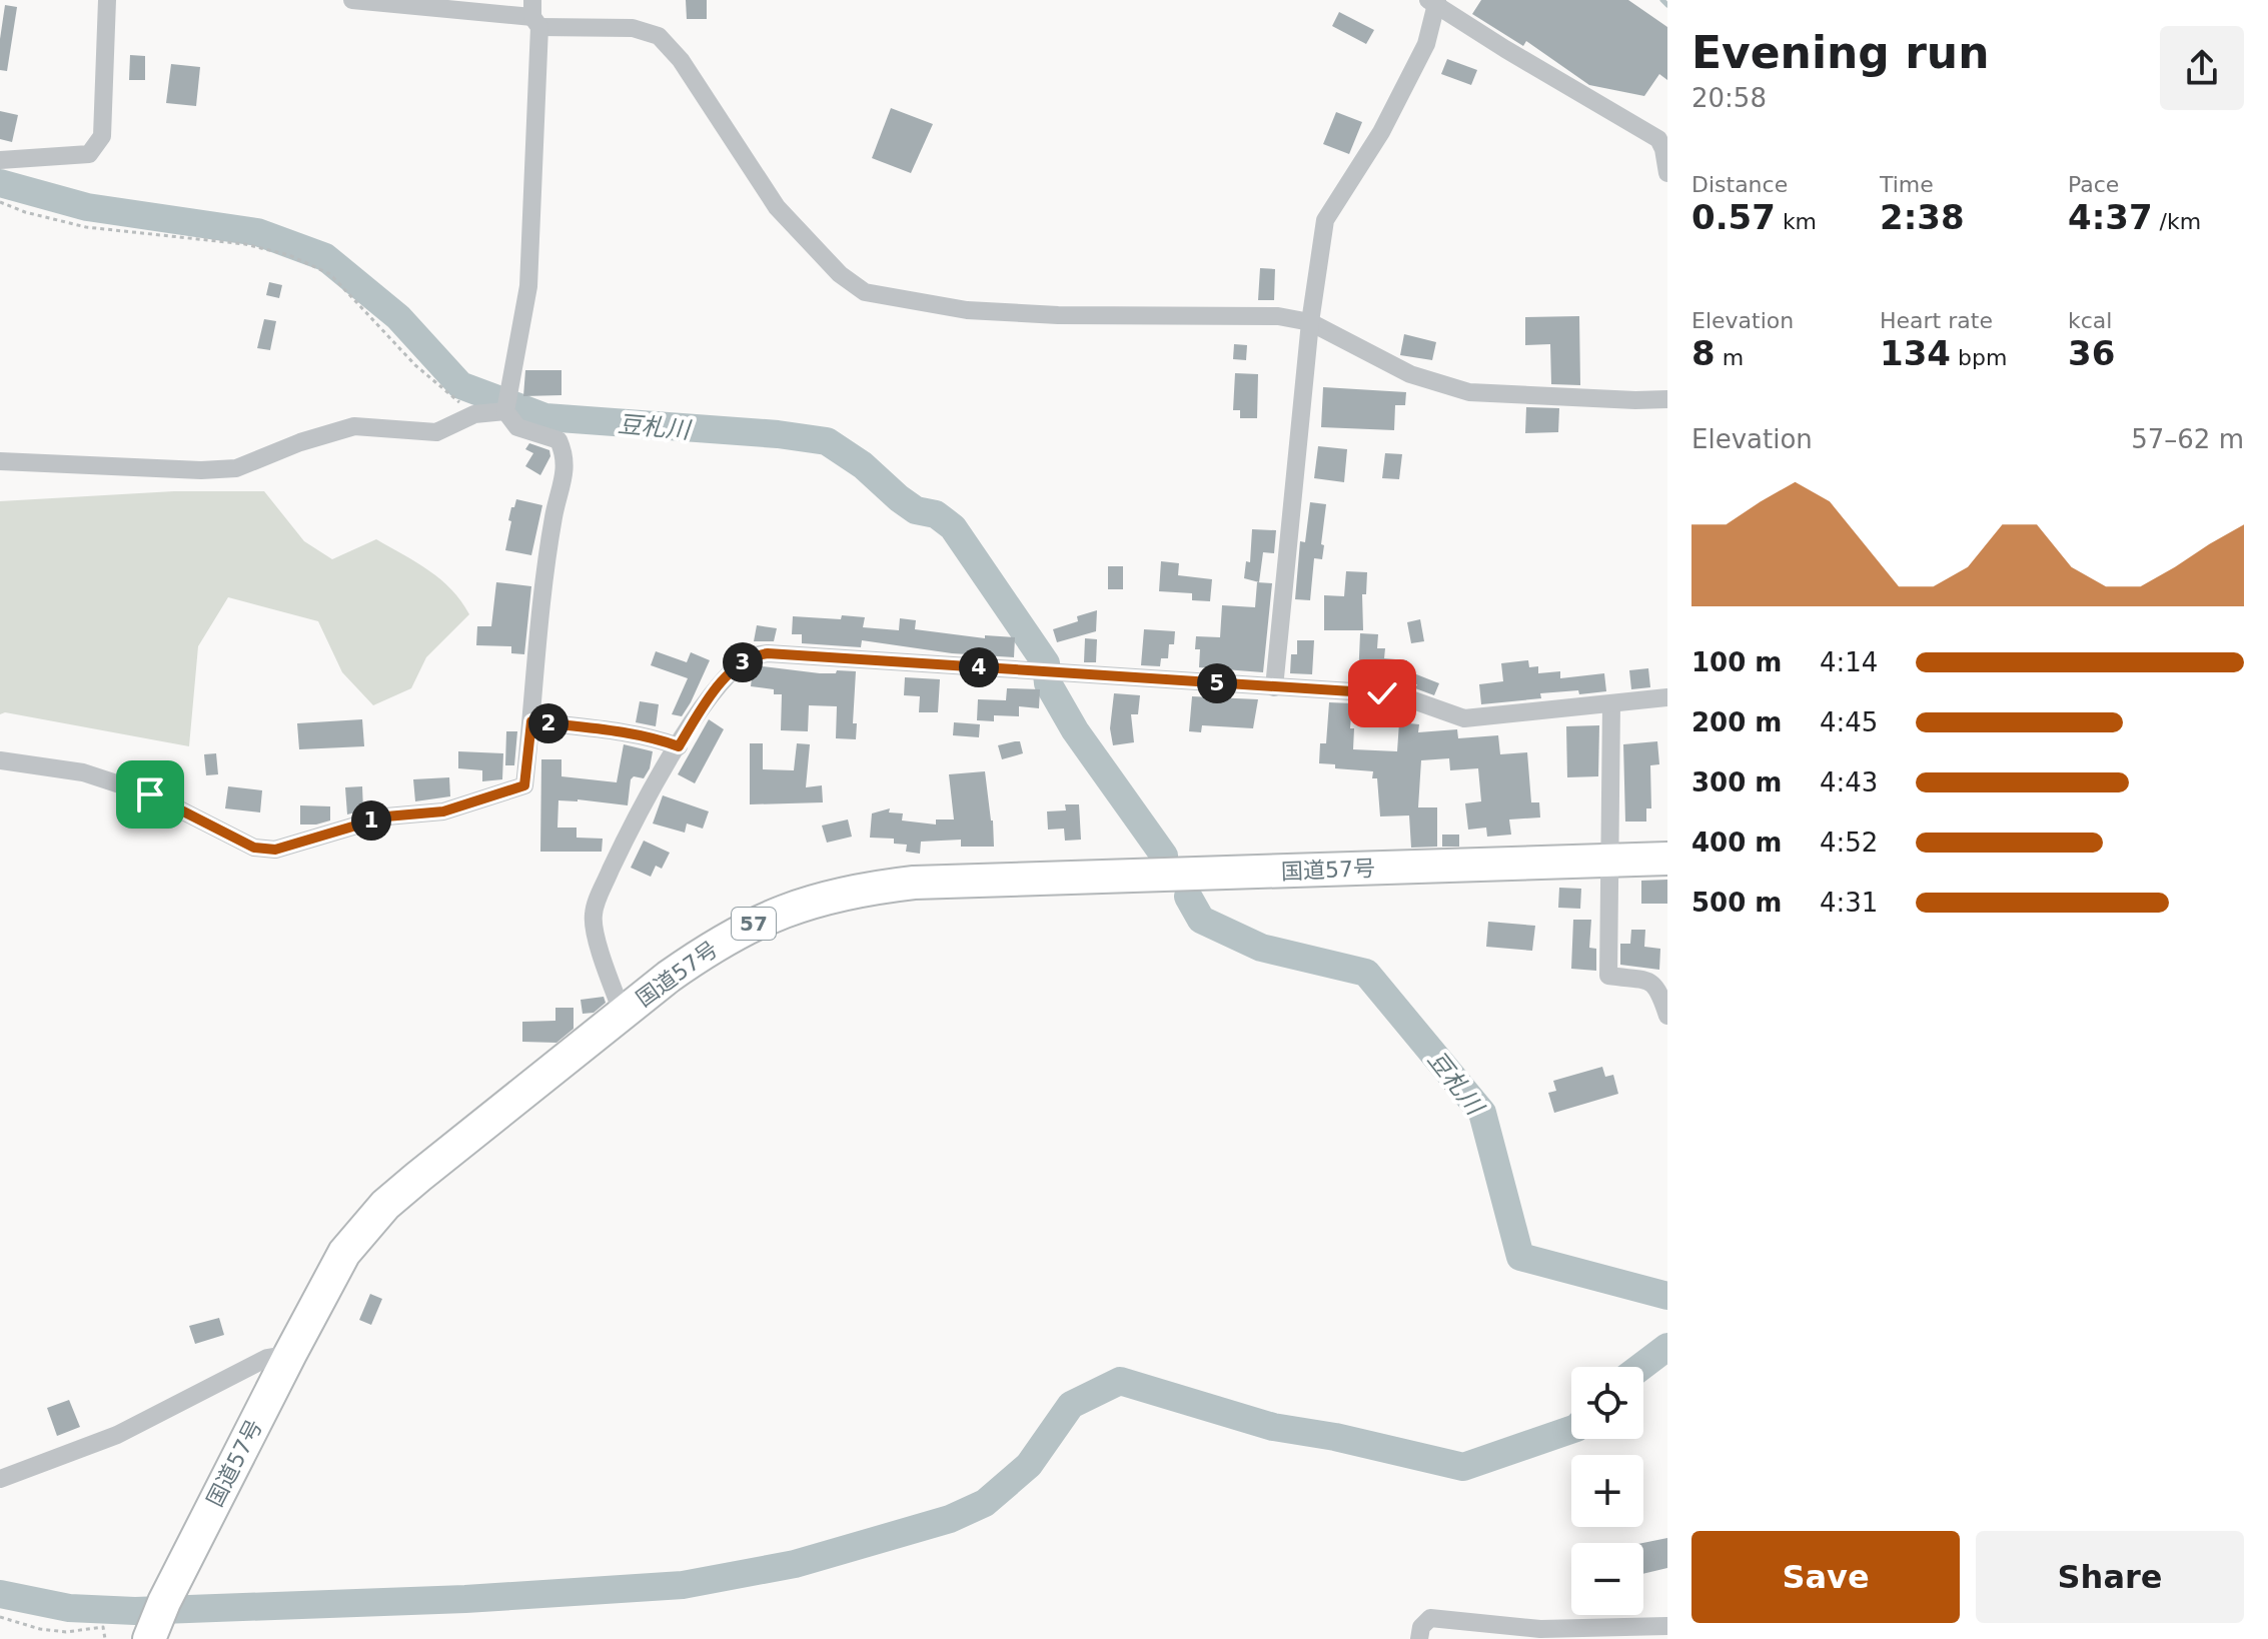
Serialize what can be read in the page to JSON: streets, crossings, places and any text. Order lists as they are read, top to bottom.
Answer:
{
  "streets": {
    "highway": ["国道57号", "57"]
  },
  "water": ["豆札川"],
  "page": {
    "heading": ["Evening run", "20:58"],
    "stats": [
      ["Distance", "0.57 km"],
      ["Time", "2:38"],
      ["Pace", "4:37 /km"],
      ["Elevation", "8 m"],
      ["Heart rate", "134 bpm"],
      ["kcal", "36"]
    ],
    "chart": ["Elevation", "57–62 m"],
    "list": [
      {
        "name": "100 m",
        "note": "4:14"
      },
      {
        "name": "200 m",
        "note": "4:45"
      },
      {
        "name": "300 m",
        "note": "4:43"
      },
      {
        "name": "400 m",
        "note": "4:52"
      },
      {
        "name": "500 m",
        "note": "4:31"
      }
    ],
    "pins": [
      "3",
      "4",
      "5",
      "2",
      "1"
    ],
    "map_buttons": ["+", "−"],
    "buttons": ["Save", "Share"]
  }
}
